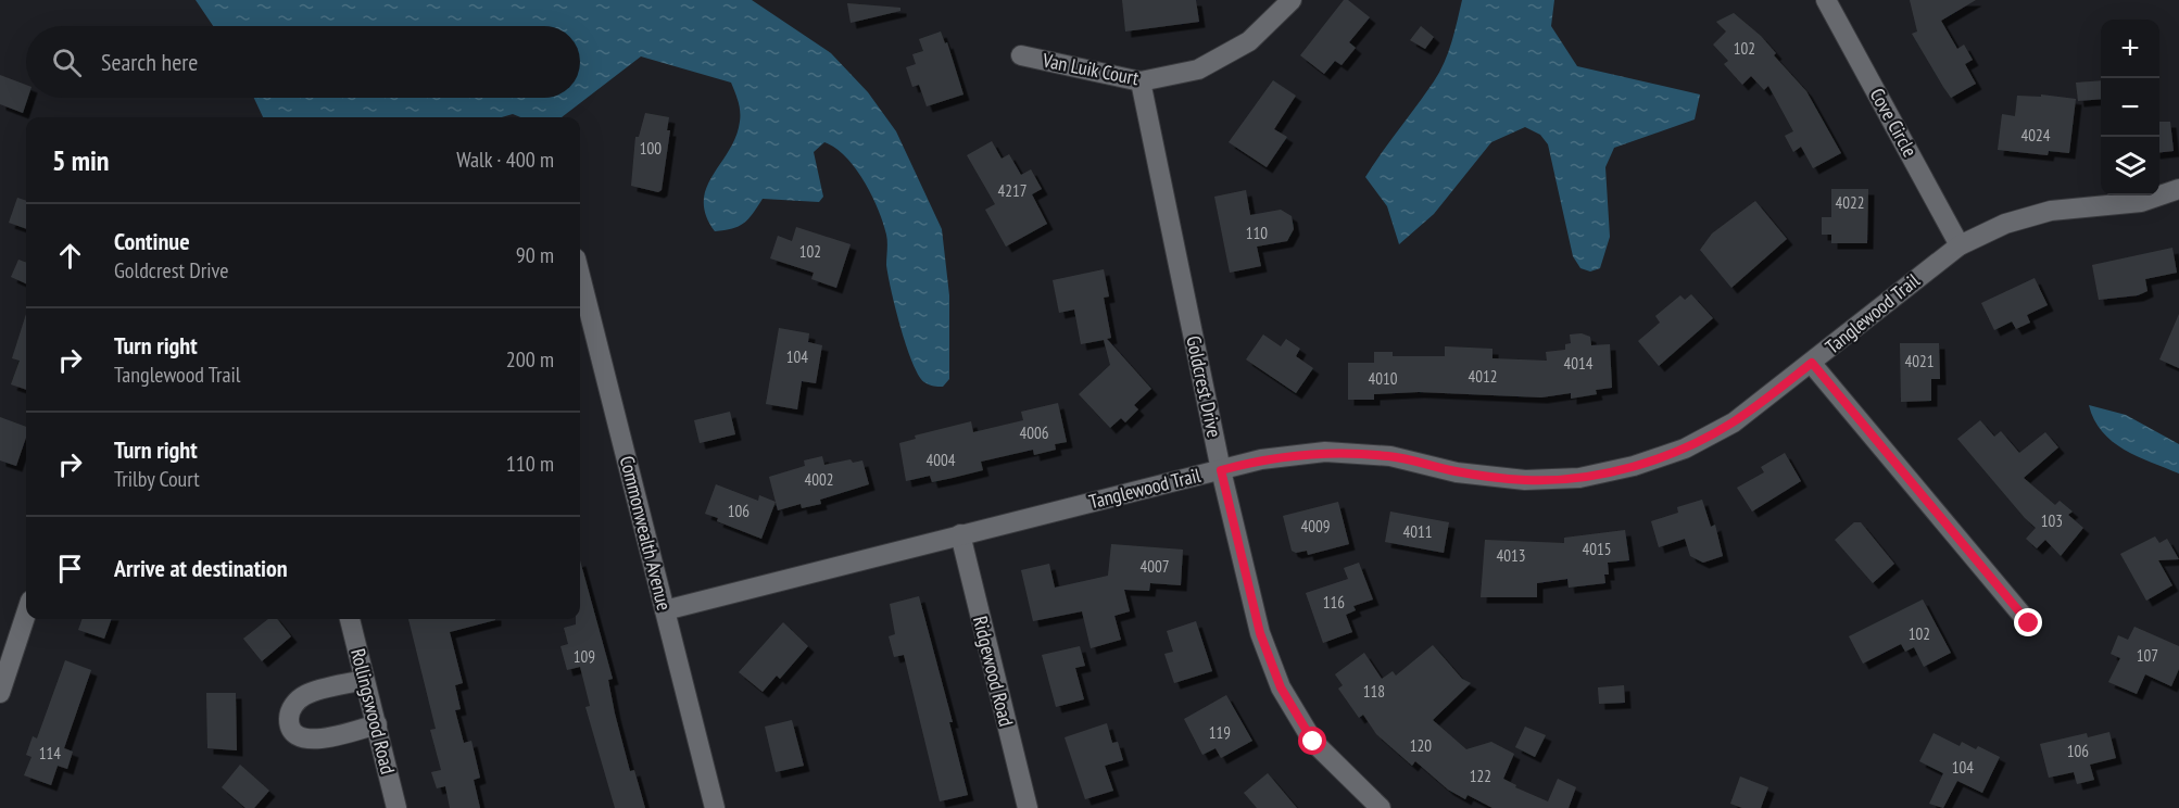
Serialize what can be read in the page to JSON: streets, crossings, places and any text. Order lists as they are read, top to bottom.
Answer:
{
  "streets": {
    "street": [
      "Van Luik Court",
      "Cove Circle",
      "Tanglewood Trail",
      "Goldcrest Drive",
      "Commonwealth Avenue",
      "Ridgewood Road",
      "Rollingswood Road"
    ]
  },
  "crossings": [
    ["Van Luik Court", "Goldcrest Drive"],
    ["Cove Circle", "Tanglewood Trail"],
    ["Tanglewood Trail", "Goldcrest Drive"],
    ["Tanglewood Trail", "Commonwealth Avenue"],
    ["Tanglewood Trail", "Ridgewood Road"]
  ],
  "house_numbers": [
    "102",
    "4024",
    "100",
    "4217",
    "4022",
    "110",
    "102",
    "104",
    "4021",
    "4014",
    "4012",
    "4010",
    "4006",
    "4004",
    "4002",
    "106",
    "103",
    "4009",
    "4011",
    "4015",
    "4013",
    "4007",
    "116",
    "102",
    "107",
    "109",
    "118",
    "119",
    "120",
    "106",
    "114",
    "104",
    "122"
  ],
  "page": {
    "map_buttons": ["+", "−"],
    "search": "Search here",
    "heading": ["5 min", "Walk · 400 m"],
    "list": [
      ["Continue", "Goldcrest Drive", "90 m"],
      ["Turn right", "Tanglewood Trail", "200 m"],
      ["Turn right", "Trilby Court", "110 m"],
      "Arrive at destination"
    ]
  }
}
